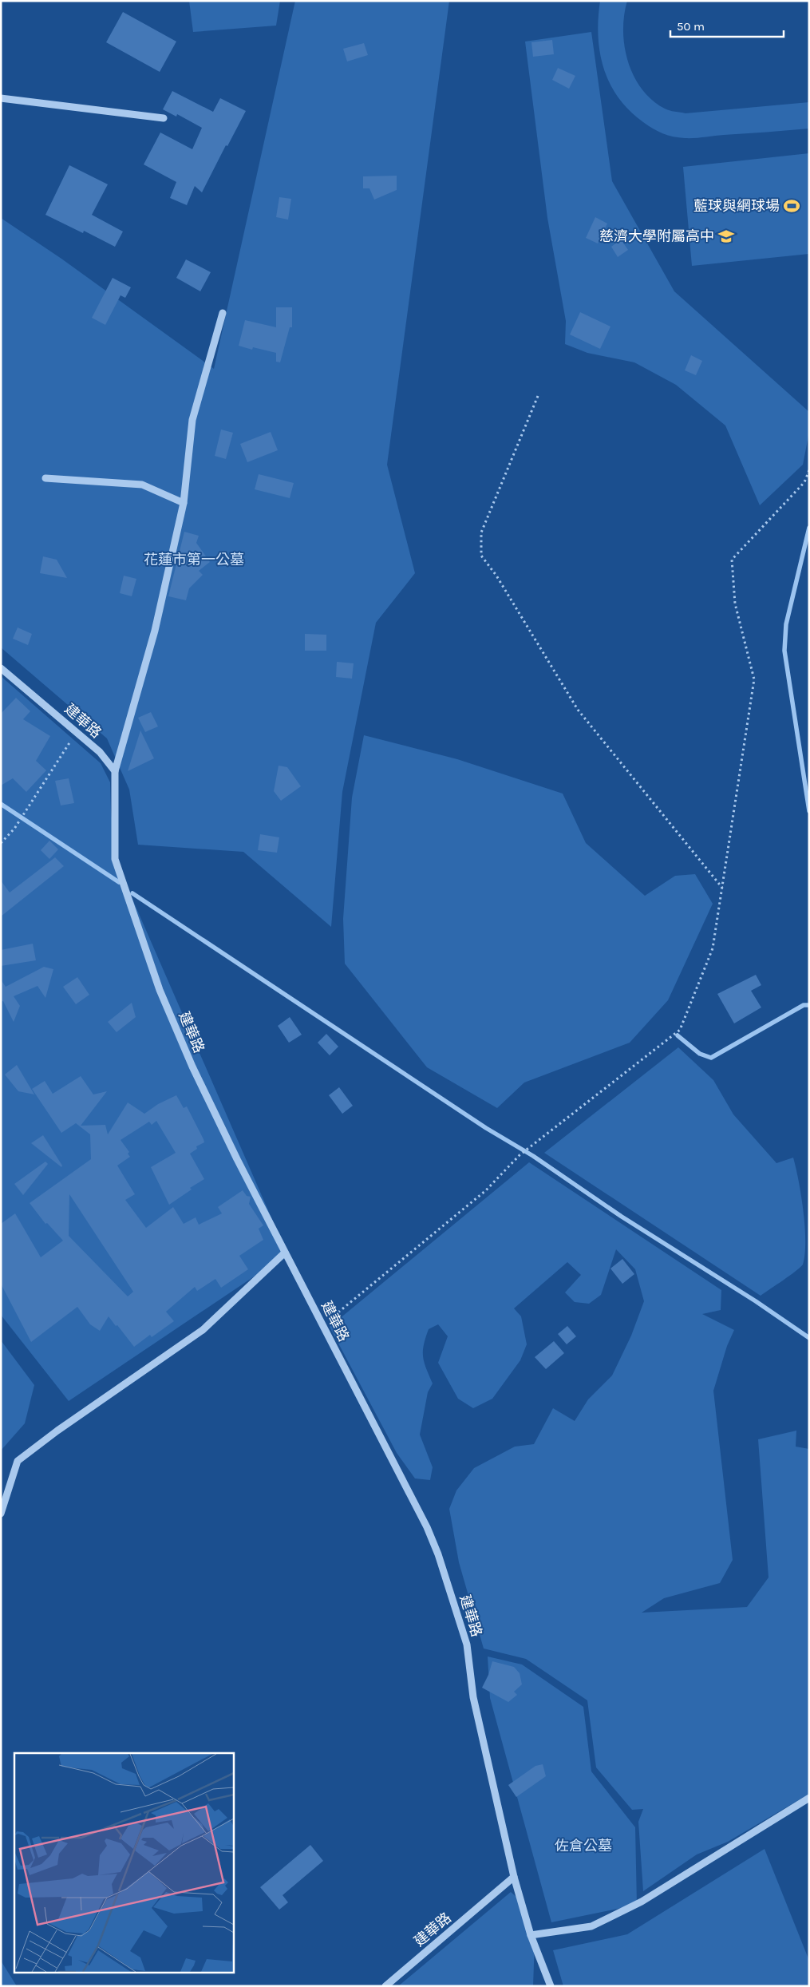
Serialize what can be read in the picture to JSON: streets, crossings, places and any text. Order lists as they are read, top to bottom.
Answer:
{
  "streets": {
    "street": ["建華路"]
  },
  "parks": ["花蓮市第一公墓", "佐倉公墓"],
  "places": {
    "sports": ["藍球與網球場"],
    "school or university": ["慈濟大學附屬高中"]
  },
  "scale_bar": "50 m"
}
